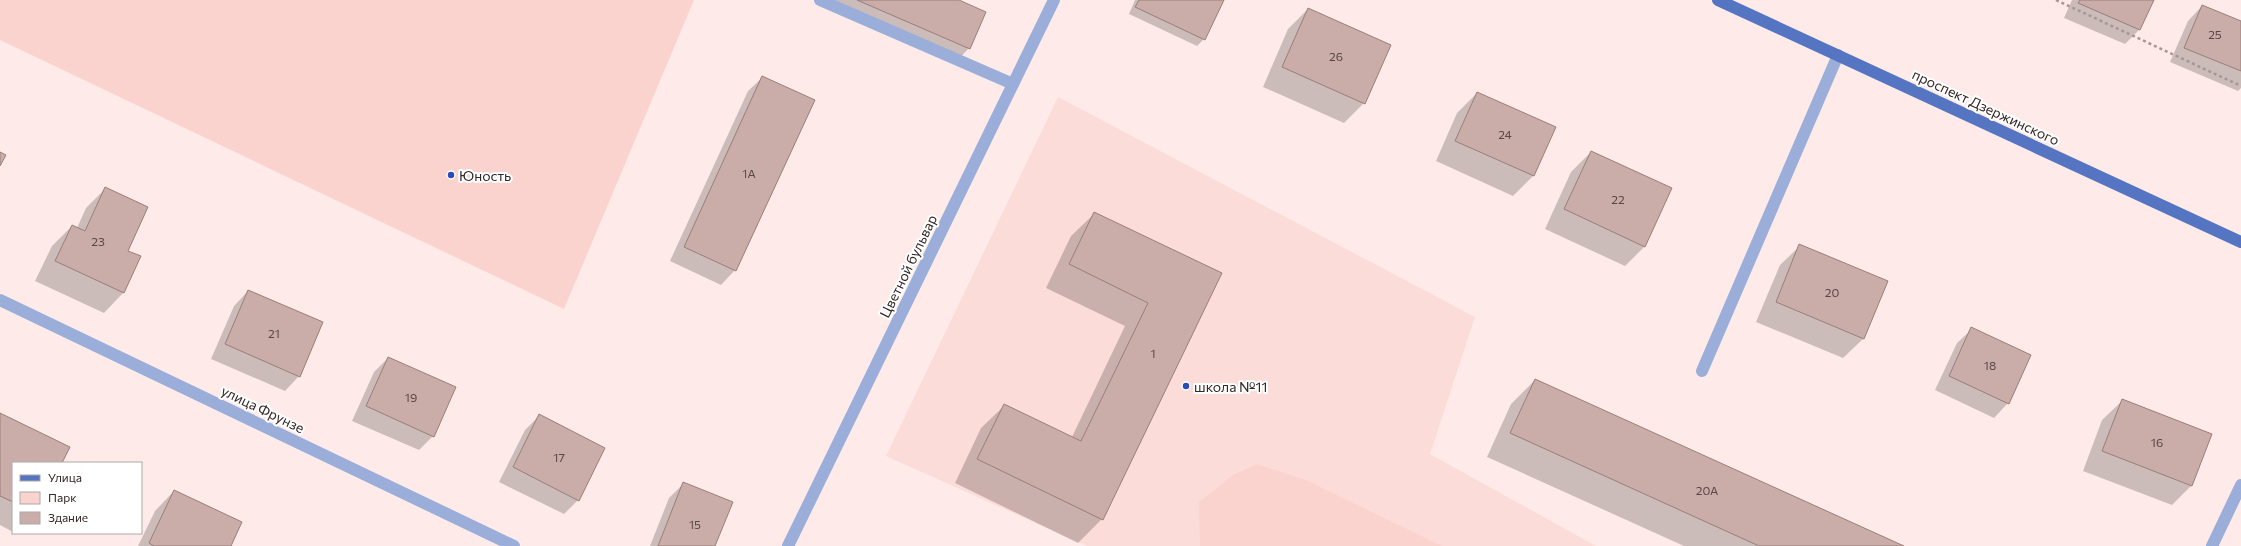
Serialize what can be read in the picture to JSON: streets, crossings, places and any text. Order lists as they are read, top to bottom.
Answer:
{
  "streets": {
    "main road": ["проспект Дзержинского"],
    "street": ["Цветной бульвар", "улица Фрунзе"]
  },
  "places": ["Юность", "школа №11"],
  "house_numbers": [
    "25",
    "26",
    "24",
    "1А",
    "22",
    "23",
    "20",
    "21",
    "1",
    "18",
    "19",
    "16",
    "17",
    "20А",
    "15"
  ],
  "legend": ["Улица", "Парк", "Здание"]
}
